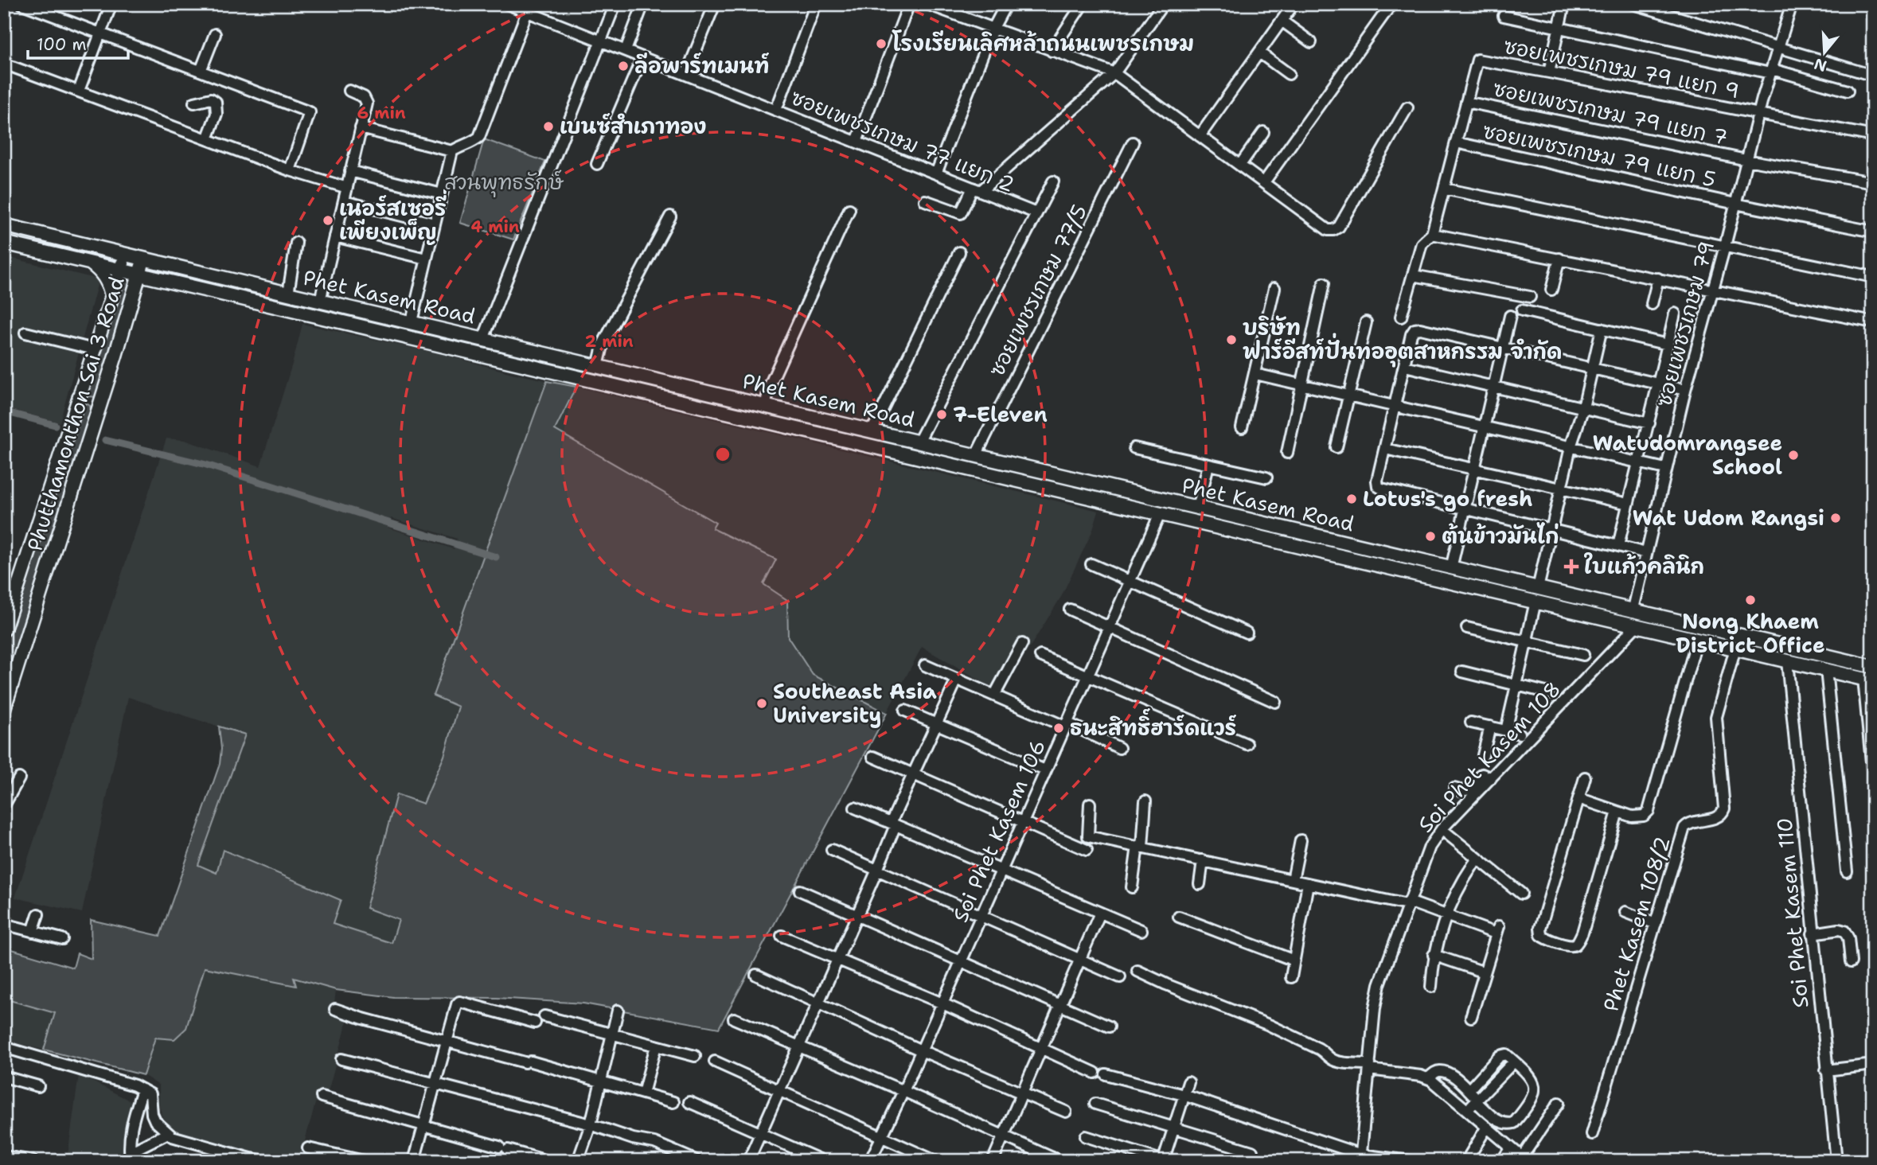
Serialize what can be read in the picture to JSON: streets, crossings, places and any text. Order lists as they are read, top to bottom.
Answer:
{
  "streets": {
    "main road": ["Phet Kasem Road", "Phutthamonthon Sai 3 Road"],
    "street": [
      "ซอยเพชรเกษม 79 แยก 9",
      "ซอยเพชรเกษม 79 แยก 7",
      "ซอยเพชรเกษม 77 แยก 2",
      "ซอยเพชรเกษม 79 แยก 5",
      "ซอยเพชรเกษม 77/5",
      "ซอยเพชรเกษม 79",
      "Soi Phet Kasem 108",
      "Soi Phet Kasem 106",
      "Soi Phet Kasem 110",
      "Phet Kasem 108/2"
    ]
  },
  "crossings": [
    ["ซอยเพชรเกษม 79 แยก 9", "ซอยเพชรเกษม 79 แยก 7"],
    ["ซอยเพชรเกษม 79 แยก 9", "ซอยเพชรเกษม 79"],
    ["ซอยเพชรเกษม 79 แยก 7", "ซอยเพชรเกษม 79"],
    ["ซอยเพชรเกษม 79 แยก 5", "ซอยเพชรเกษม 79"],
    ["ซอยเพชรเกษม 77/5", "Phet Kasem Road"],
    ["Phet Kasem Road", "ซอยเพชรเกษม 79"],
    ["Phet Kasem Road", "Phutthamonthon Sai 3 Road"],
    ["Phet Kasem Road", "Soi Phet Kasem 108"],
    ["Phet Kasem Road", "Soi Phet Kasem 106"],
    ["Phet Kasem Road", "Soi Phet Kasem 110"],
    ["Phet Kasem Road", "Phet Kasem 108/2"]
  ],
  "parks": ["สวนพุทธรักษ์"],
  "places": {
    "other": [
      "โรงเรียนเลิศหล้าถนนเพชรเกษม",
      "ลีอพาร์ทเมนท์",
      "เบนซ์สำเภาทอง",
      "เนอร์สเซอรี่ เพียงเพ็ญ",
      "บริษัท ฟาร์อีสท์ปั่นทออุตสาหกรรม จำกัด",
      "7-Eleven",
      "Watudomrangsee School",
      "Lotus's go fresh",
      "Wat Udom Rangsi",
      "ต้นข้าวมันไก่",
      "Nong Khaem District Office",
      "Southeast Asia University",
      "ธนะสิทธิ์ฮาร์ดแวร์"
    ],
    "health": ["ใบแก้วคลินิก"]
  },
  "scale_bar": "100 m",
  "north": "bottom",
  "rings": ["6 min", "4 min", "2 min"]
}
